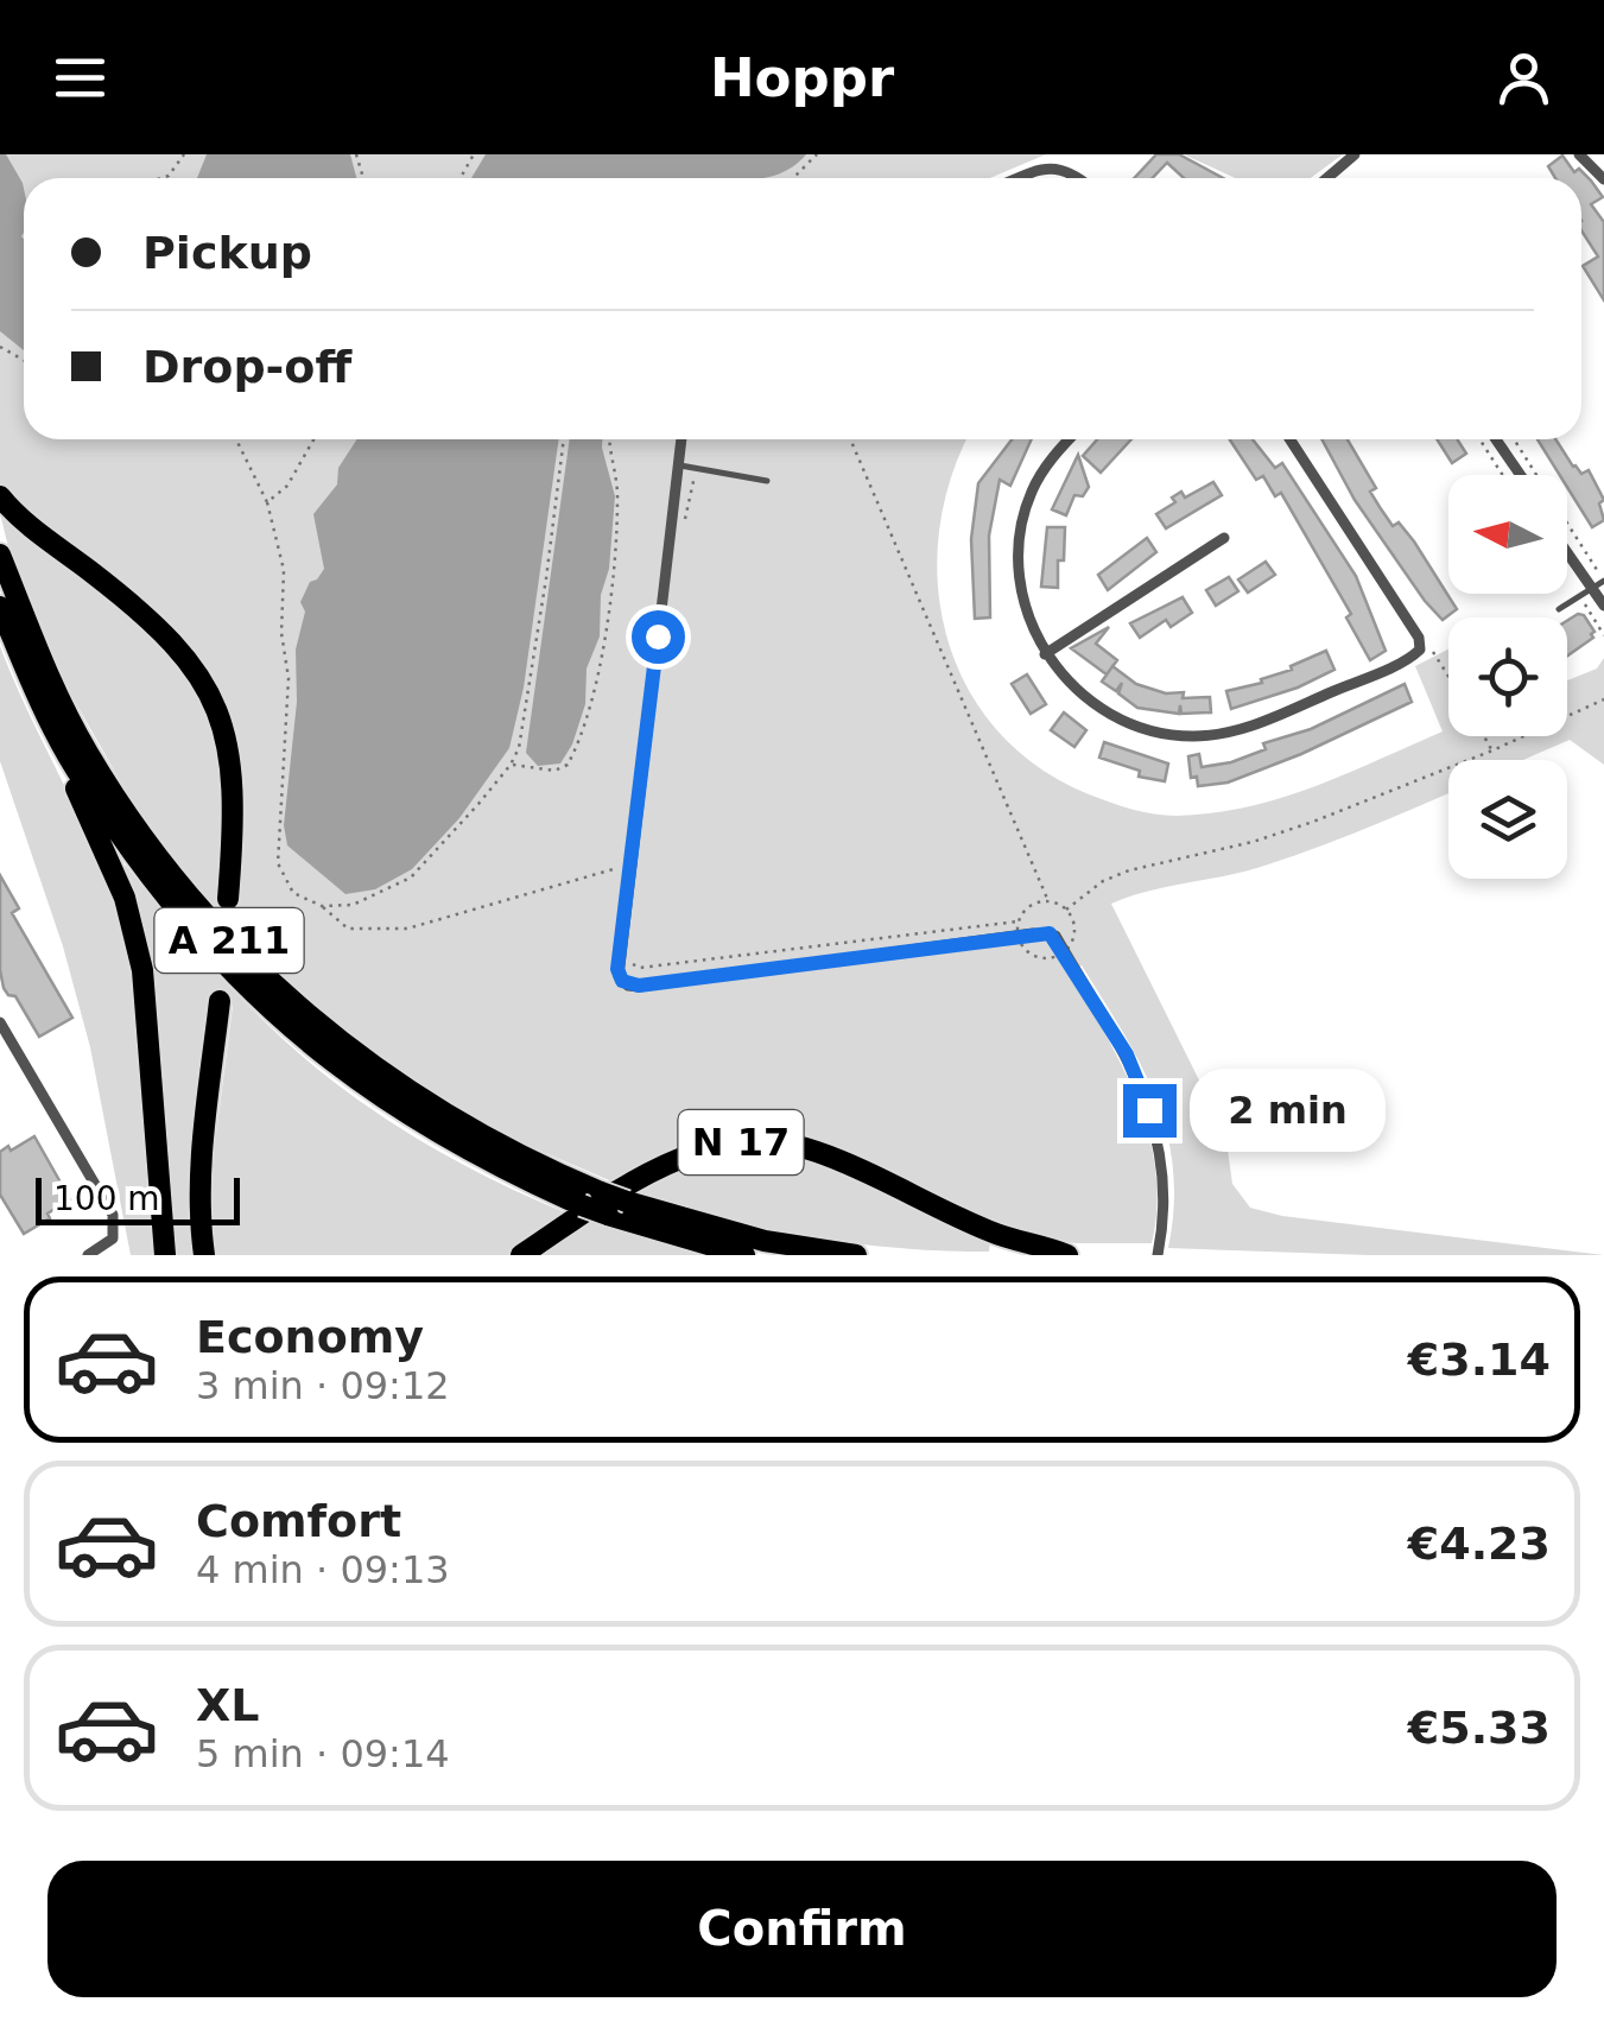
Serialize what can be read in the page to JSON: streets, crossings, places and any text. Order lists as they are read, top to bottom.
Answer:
{
  "streets": {
    "highway": ["A 211", "N 17"]
  },
  "scale_bar": "100 m",
  "north": "left",
  "page": {
    "header": "Hoppr",
    "banner": ["Pickup", "Drop-off"],
    "bubble": "2 min",
    "scale": "100 m",
    "list": [
      {
        "name": "Economy",
        "note": "3 min · 09:12",
        "value": "€3.14"
      },
      {
        "name": "Comfort",
        "note": "4 min · 09:13",
        "value": "€4.23"
      },
      {
        "name": "XL",
        "note": "5 min · 09:14",
        "value": "€5.33"
      }
    ],
    "buttons": "Confirm"
  }
}
